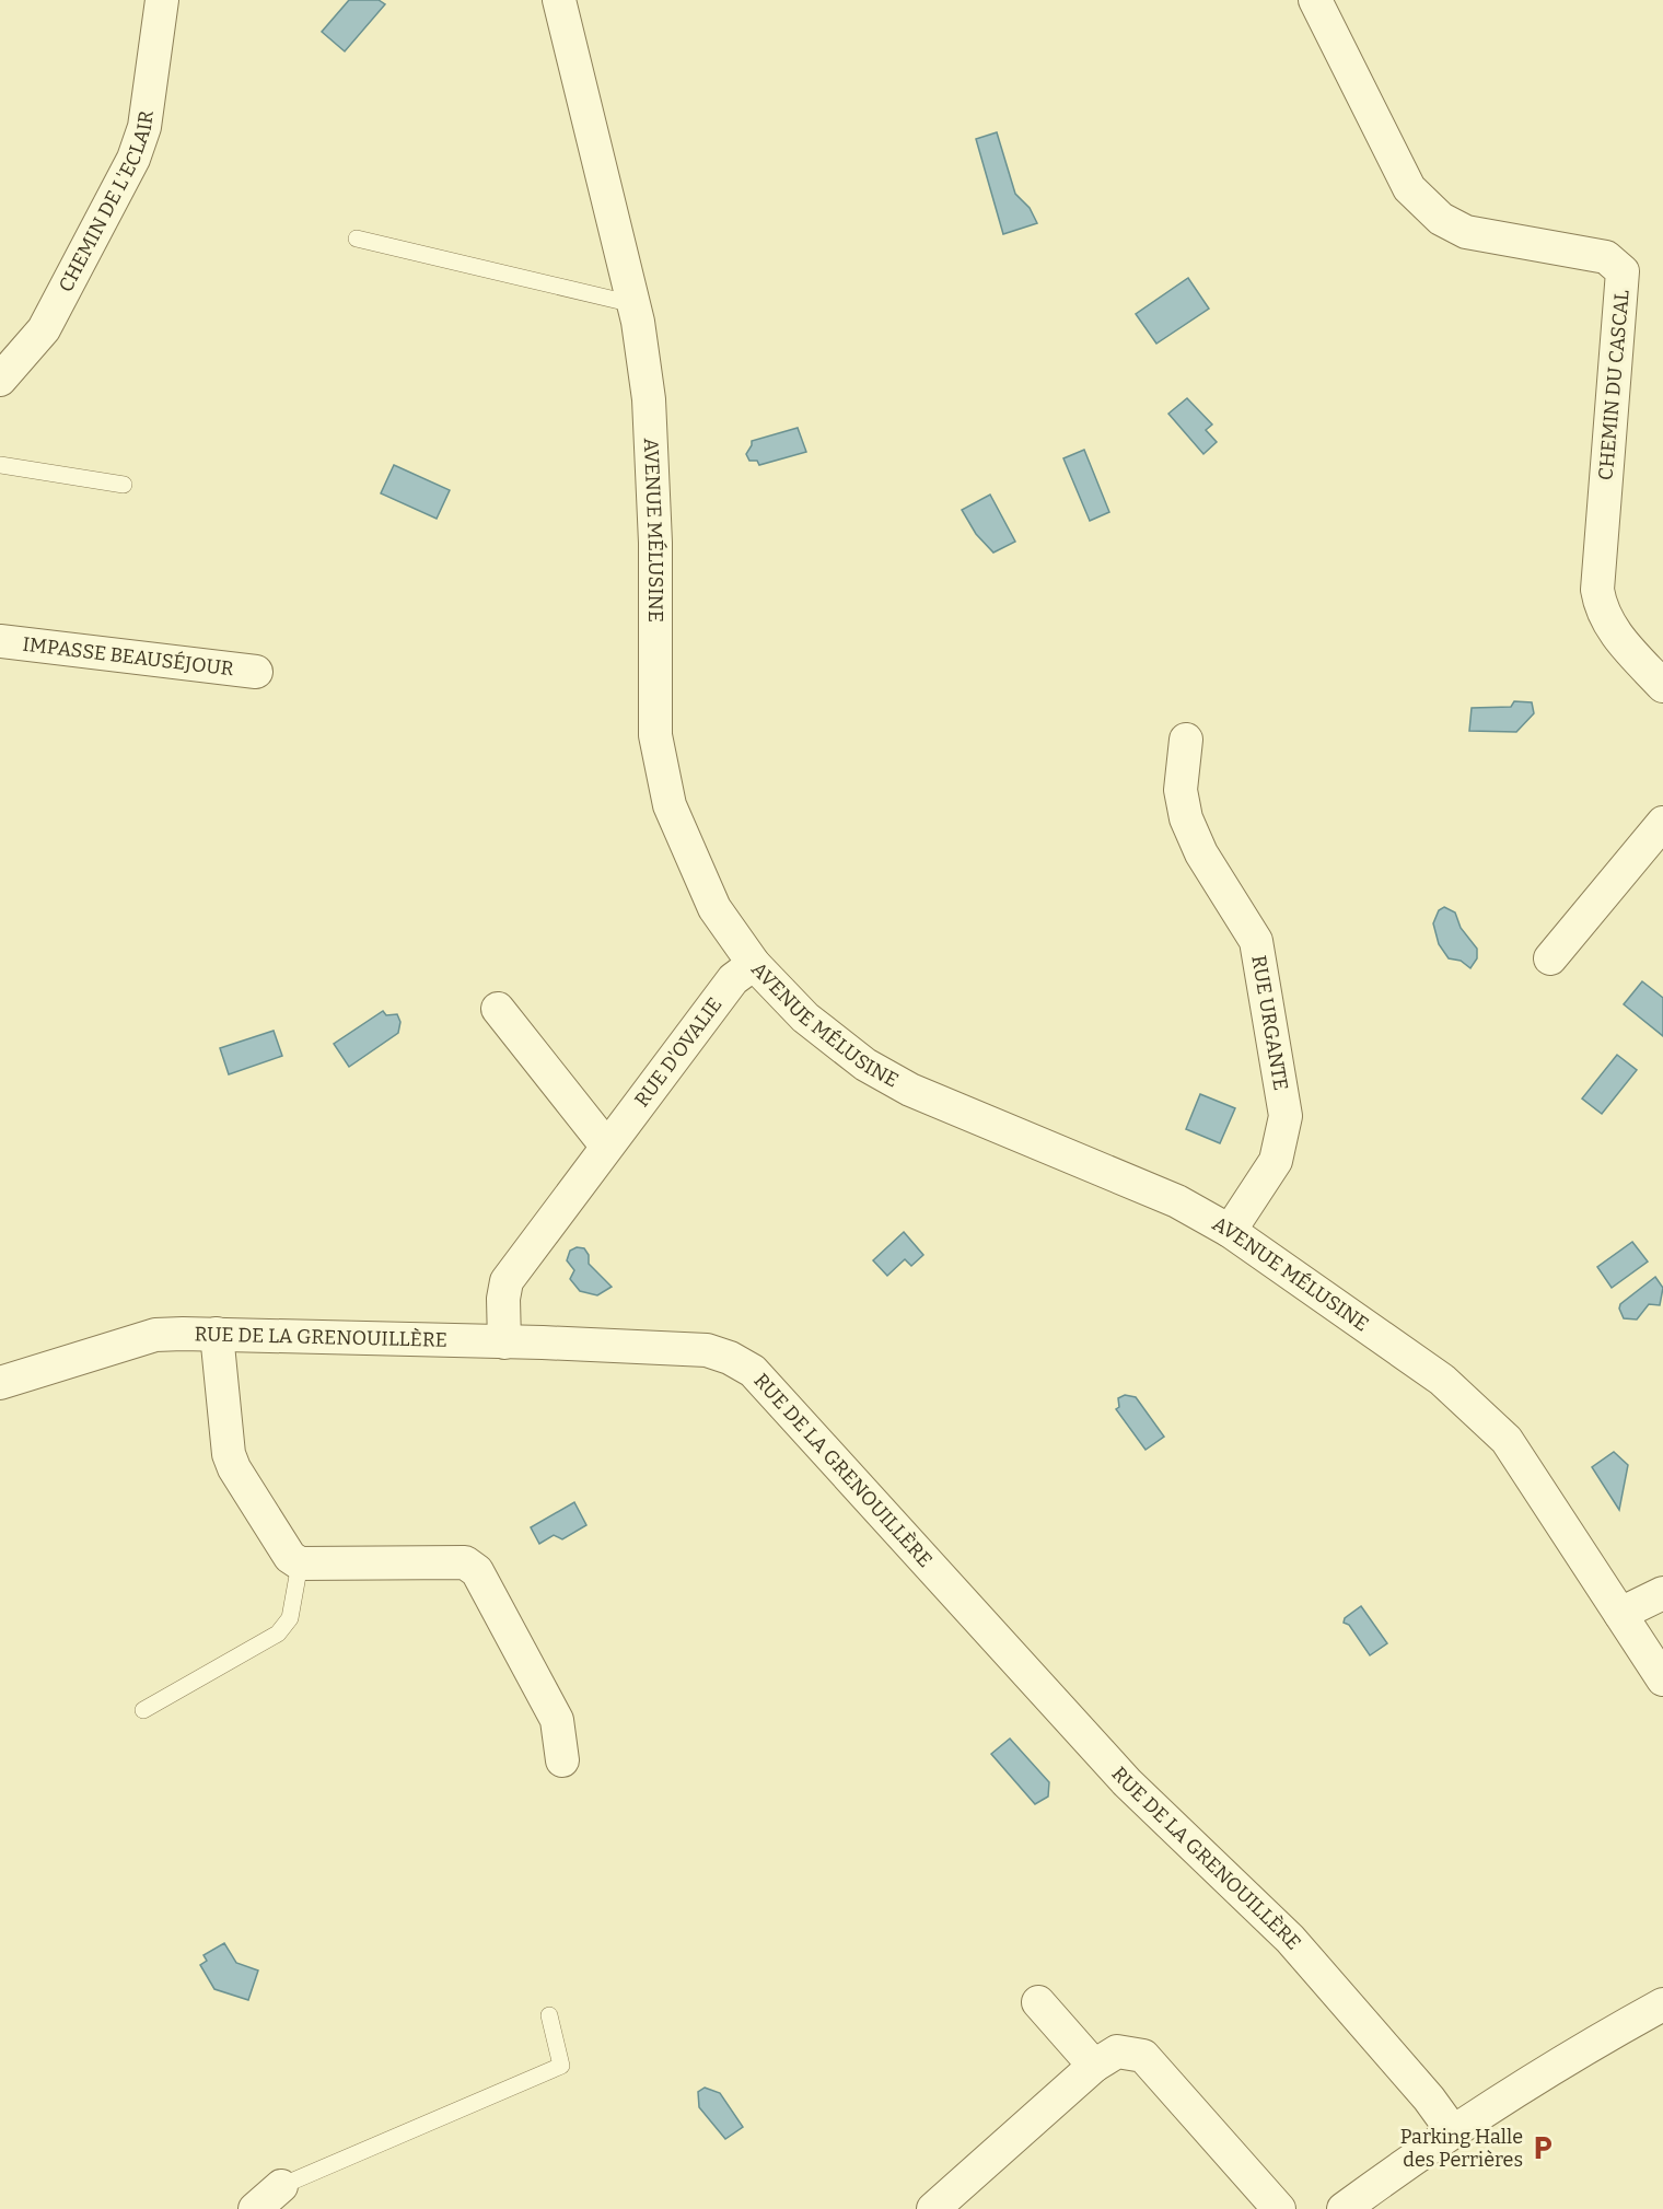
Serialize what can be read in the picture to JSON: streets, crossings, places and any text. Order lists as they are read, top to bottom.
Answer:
{
  "streets": {
    "street": [
      "CHEMIN DE L'ECLAIR",
      "CHEMIN DU CASCAL",
      "AVENUE MÉLUSINE",
      "IMPASSE BEAUSÉJOUR",
      "RUE URGANTE",
      "RUE D'OVALIE",
      "RUE DE LA GRENOUILLÈRE"
    ]
  },
  "crossings": [
    ["AVENUE MÉLUSINE", "RUE URGANTE"],
    ["AVENUE MÉLUSINE", "RUE D'OVALIE"],
    ["RUE D'OVALIE", "RUE DE LA GRENOUILLÈRE"]
  ],
  "places": {
    "parking": ["Parking Halle des Perrières"]
  }
}
